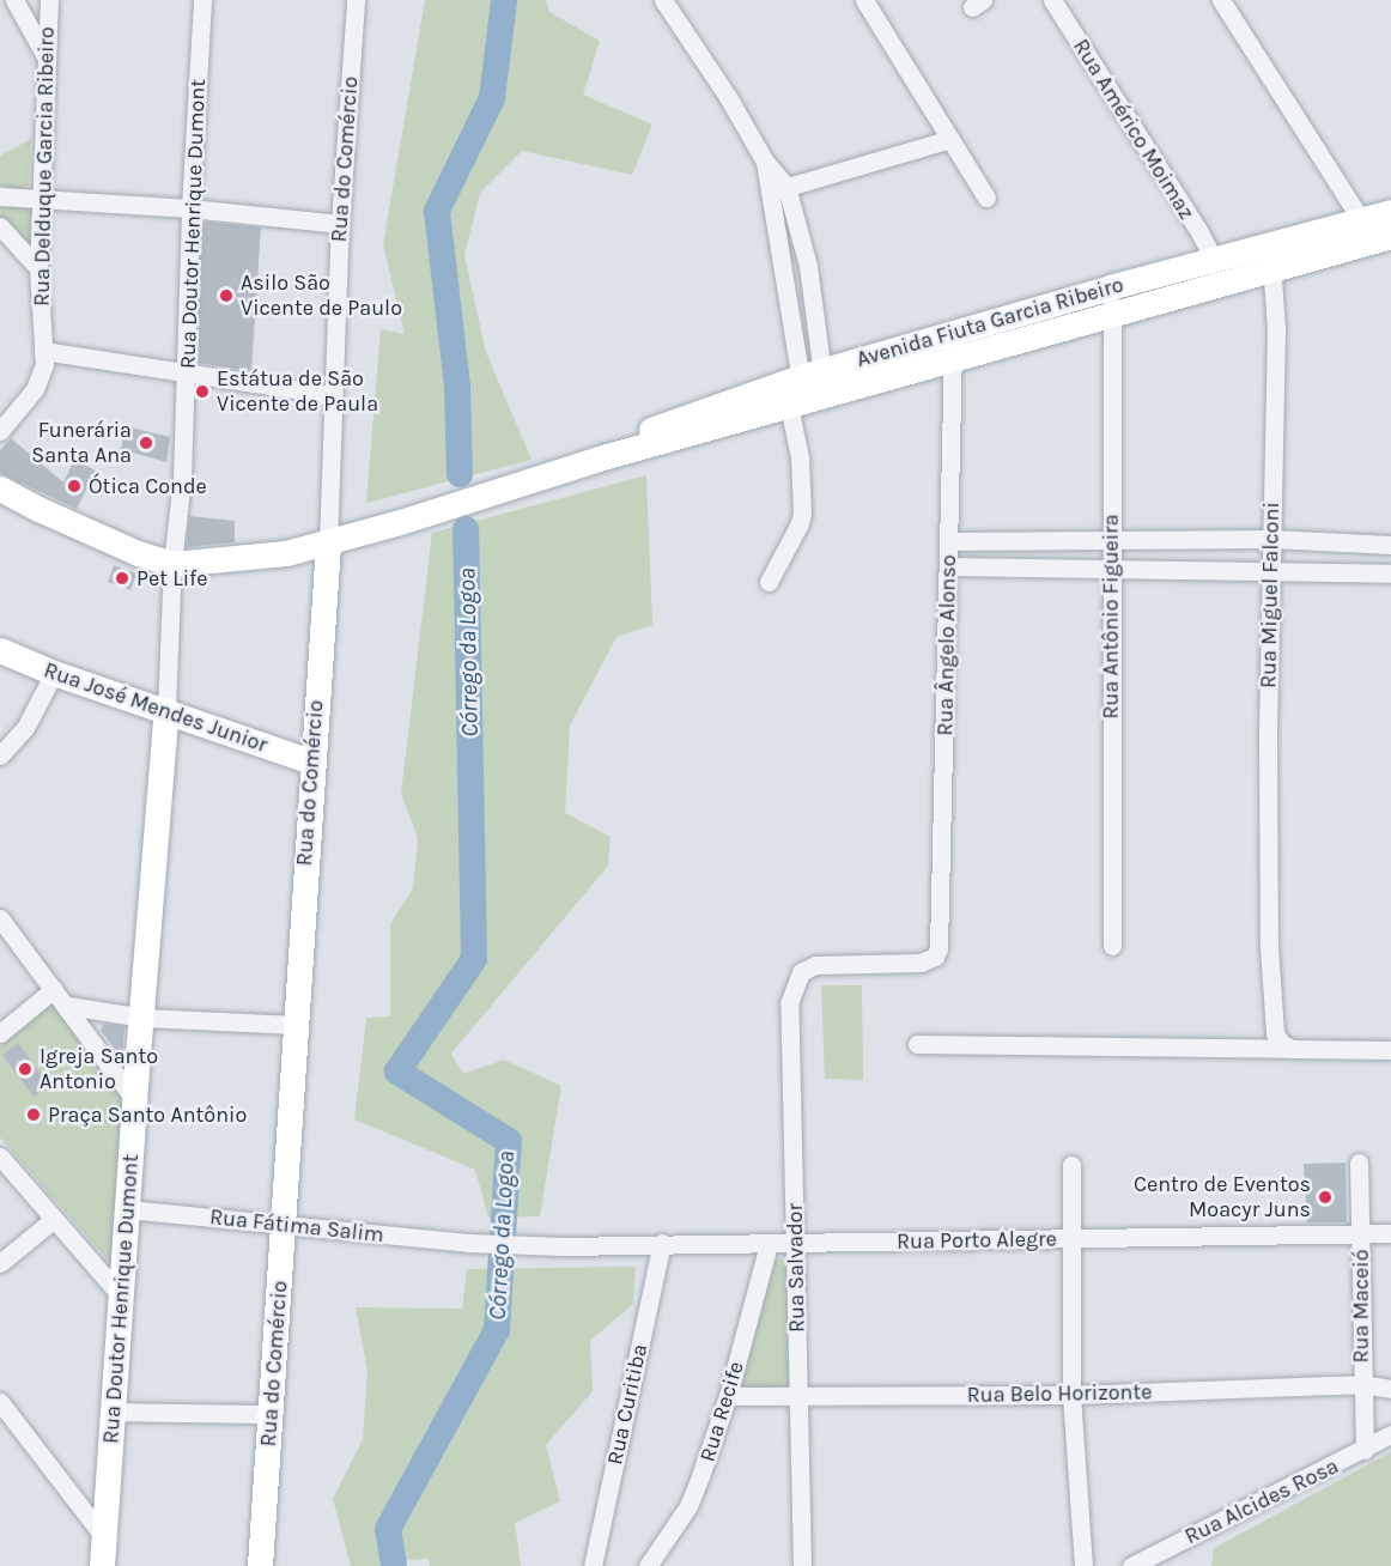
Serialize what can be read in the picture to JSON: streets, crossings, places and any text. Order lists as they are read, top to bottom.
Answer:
{
  "streets": {
    "main road": [
      "Rua do Comércio",
      "Rua Doutor Henrique Dumont",
      "Avenida Fiuta Garcia Ribeiro",
      "Rua José Mendes Junior"
    ],
    "street": [
      "Rua Américo Moimaz",
      "Rua Delduque Garcia Ribeiro",
      "Rua Miguel Falconi",
      "Rua Antônio Figueira",
      "Rua Ângelo Alonso",
      "Rua Fátima Salim",
      "Rua Porto Alegre",
      "Rua Salvador",
      "Rua Maceió",
      "Rua Belo Horizonte",
      "Rua Curitiba",
      "Rua Recife",
      "Rua Alcides Rosa"
    ]
  },
  "crossings": [
    ["Rua Américo Moimaz", "Avenida Fiuta Garcia Ribeiro"],
    ["Rua do Comércio", "Avenida Fiuta Garcia Ribeiro"],
    ["Rua do Comércio", "Rua José Mendes Junior"],
    ["Rua do Comércio", "Rua Fátima Salim"],
    ["Rua Doutor Henrique Dumont", "Avenida Fiuta Garcia Ribeiro"],
    ["Rua Doutor Henrique Dumont", "Rua José Mendes Junior"],
    ["Rua Doutor Henrique Dumont", "Rua Fátima Salim"],
    ["Avenida Fiuta Garcia Ribeiro", "Rua Miguel Falconi"],
    ["Avenida Fiuta Garcia Ribeiro", "Rua Antônio Figueira"],
    ["Avenida Fiuta Garcia Ribeiro", "Rua Ângelo Alonso"],
    ["Rua Ângelo Alonso", "Rua Salvador"],
    ["Rua Fátima Salim", "Rua Porto Alegre"],
    ["Rua Porto Alegre", "Rua Salvador"],
    ["Rua Porto Alegre", "Rua Maceió"],
    ["Rua Porto Alegre", "Rua Curitiba"],
    ["Rua Porto Alegre", "Rua Recife"],
    ["Rua Salvador", "Rua Belo Horizonte"],
    ["Rua Maceió", "Rua Belo Horizonte"],
    ["Rua Maceió", "Rua Alcides Rosa"],
    ["Rua Belo Horizonte", "Rua Recife"]
  ],
  "water": ["Córrego da Logoa"],
  "places": [
    "Asilo São Vicente de Paulo",
    "Estátua de São Vicente de Paula",
    "Funerária Santa Ana",
    "Ótica Conde",
    "Pet Life",
    "Igreja Santo Antonio",
    "Praça Santo Antônio",
    "Centro de Eventos Moacyr Juns"
  ]
}
